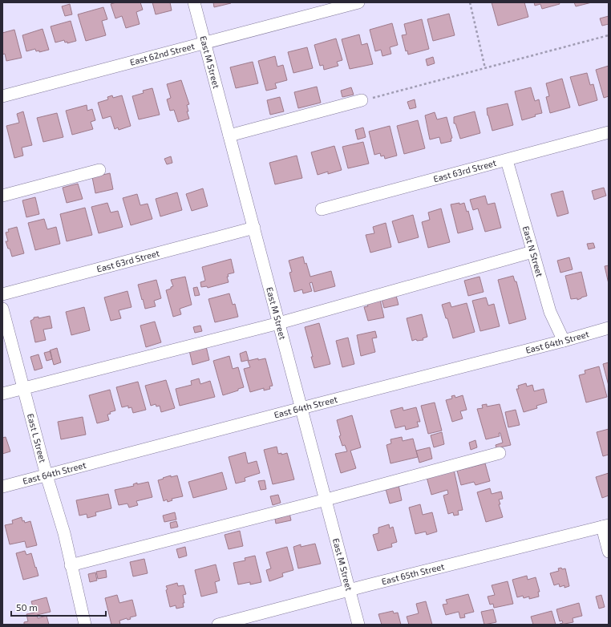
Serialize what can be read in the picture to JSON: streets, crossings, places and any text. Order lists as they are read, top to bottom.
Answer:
{
  "streets": {
    "street": [
      "East 62nd Street",
      "East M Street",
      "East 63rd Street",
      "East N Street",
      "East 64th Street",
      "East L Street",
      "East 65th Street"
    ]
  },
  "crossings": [
    ["East 62nd Street", "East M Street"],
    ["East M Street", "East 63rd Street"],
    ["East M Street", "East 64th Street"],
    ["East M Street", "East 65th Street"],
    ["East 63rd Street", "East N Street"],
    ["East N Street", "East 64th Street"],
    ["East 64th Street", "East L Street"]
  ],
  "scale_bar": "50 m"
}
